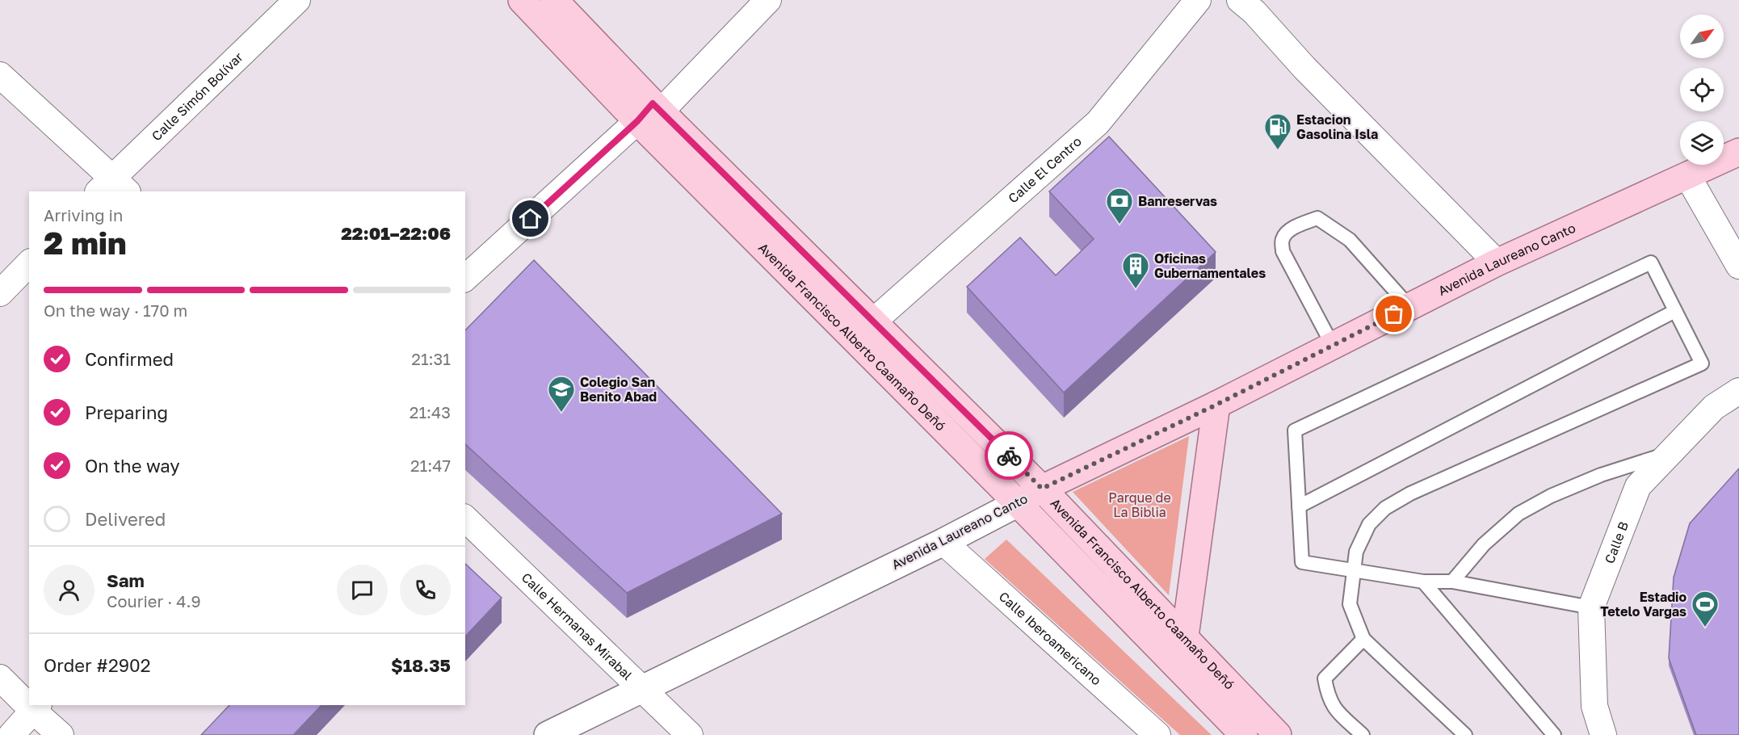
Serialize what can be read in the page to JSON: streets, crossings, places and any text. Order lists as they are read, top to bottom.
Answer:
{
  "streets": {
    "main road": ["Avenida Laureano Canto", "Avenida Francisco Alberto Caamaño Deñó"],
    "street": [
      "Calle Simón Bolívar",
      "Calle El Centro",
      "Calle B",
      "Calle Hermanas Mirabal",
      "Calle Iberoamericano"
    ]
  },
  "crossings": [
    ["Calle El Centro", "Avenida Francisco Alberto Caamaño Deñó"],
    ["Avenida Laureano Canto", "Avenida Francisco Alberto Caamaño Deñó"],
    ["Avenida Laureano Canto", "Calle Hermanas Mirabal"],
    ["Avenida Laureano Canto", "Calle Iberoamericano"]
  ],
  "parks": ["Parque de La Biblia"],
  "places": {
    "fuel station": ["Estacion Gasolina Isla"],
    "bank": ["Banreservas"],
    "building": ["Oficinas Gubernamentales"],
    "school or university": ["Colegio San Benito Abad"],
    "sports": ["Estadio Tetelo Vargas"]
  },
  "north": "top right",
  "page": {
    "heading": ["2 min", "Arriving in", "22:01–22:06"],
    "panel": [
      "Sam",
      "Courier · 4.9",
      "Order #2902",
      "$18.35"
    ],
    "bar": "On the way · 170 m",
    "list": [
      ["Confirmed", "21:31"],
      ["Preparing", "21:43"],
      ["On the way", "21:47"],
      "Delivered"
    ]
  }
}
